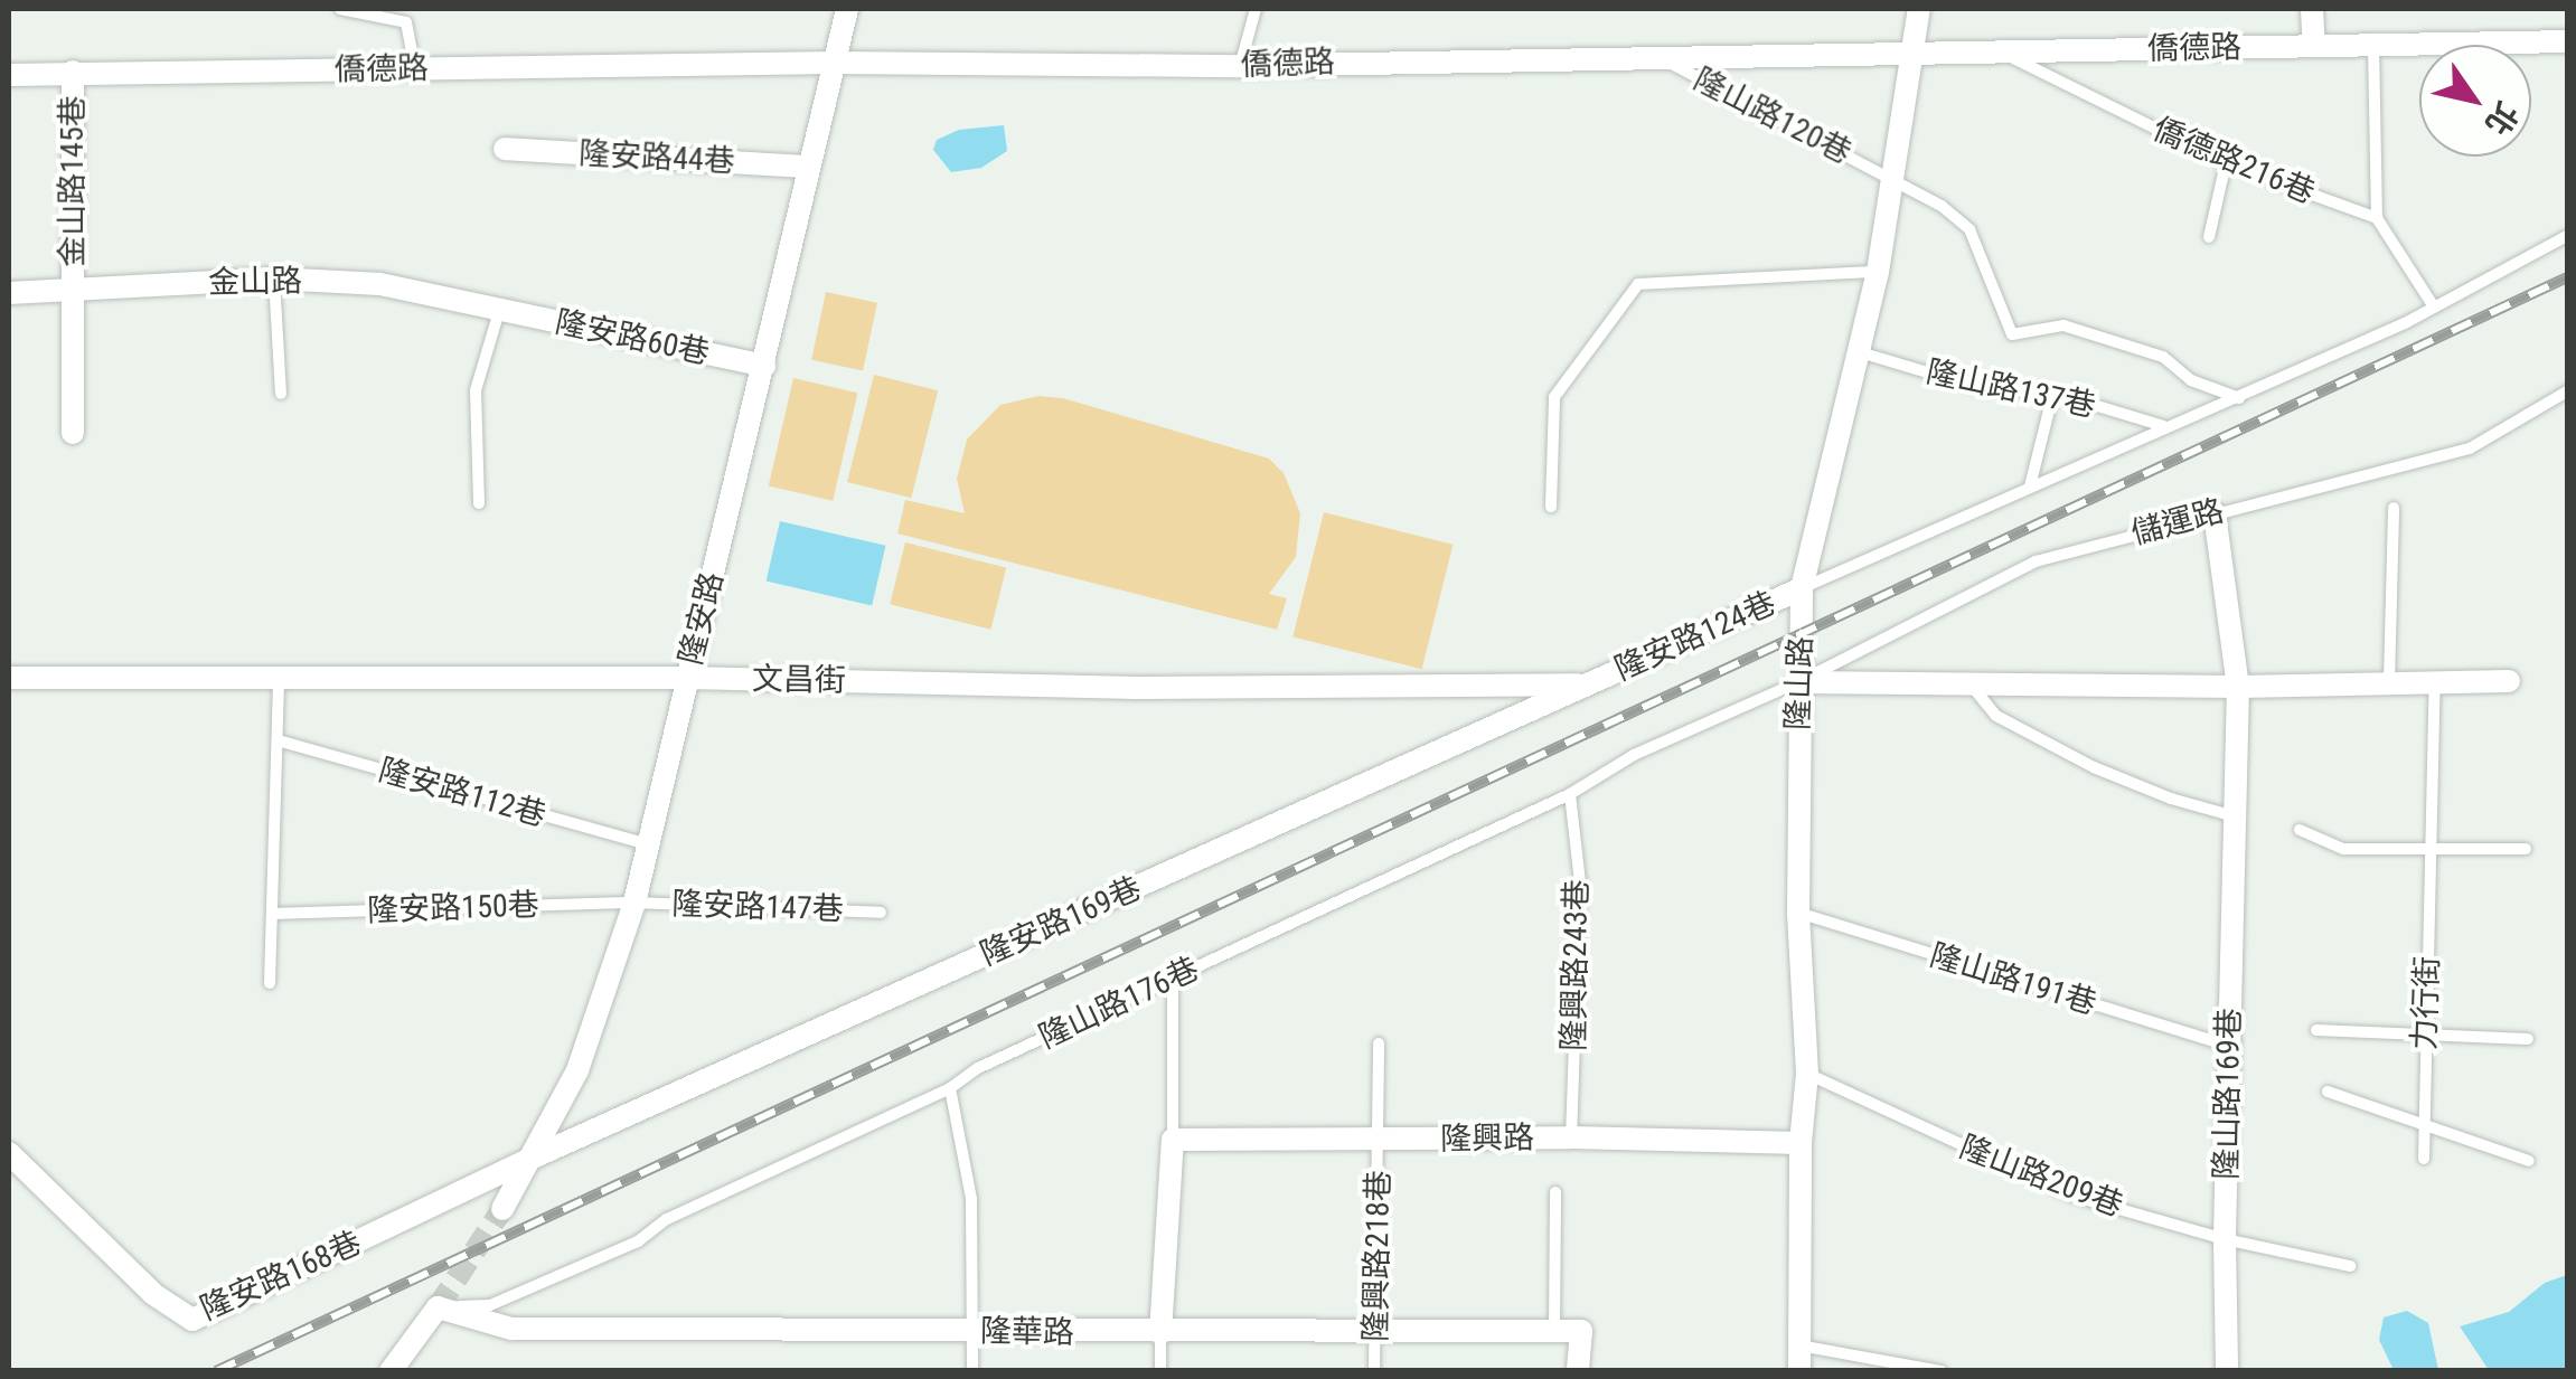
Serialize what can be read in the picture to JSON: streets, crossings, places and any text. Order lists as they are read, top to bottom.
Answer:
{
  "streets": {
    "street": [
      "僑德路",
      "隆安路44巷",
      "金山路145巷",
      "金山路",
      "隆安路60巷",
      "隆安路",
      "隆安路124巷",
      "文昌街",
      "隆山路",
      "隆安路169巷",
      "隆山路169巷",
      "隆興路",
      "隆安路168巷",
      "隆華路"
    ],
    "lane": [
      "隆山路120巷",
      "僑德路216巷",
      "隆山路137巷",
      "儲運路",
      "隆安路112巷",
      "隆安路147巷",
      "隆安路150巷",
      "隆興路243巷",
      "隆山路191巷",
      "隆山路176巷",
      "力行街",
      "隆山路209巷",
      "隆興路218巷"
    ]
  },
  "crossings": [
    ["僑德路", "隆山路120巷"],
    ["僑德路", "僑德路216巷"],
    ["僑德路", "金山路145巷"],
    ["僑德路", "隆安路"],
    ["僑德路", "隆山路"],
    ["隆山路120巷", "隆山路137巷"],
    ["隆山路120巷", "隆山路"],
    ["隆安路44巷", "隆安路"],
    ["金山路145巷", "金山路"],
    ["金山路", "隆安路60巷"],
    ["隆安路60巷", "隆安路"],
    ["隆山路137巷", "隆山路"],
    ["儲運路", "隆山路"],
    ["儲運路", "隆山路176巷"],
    ["隆安路", "文昌街"],
    ["隆安路", "隆安路112巷"],
    ["隆安路", "隆安路147巷"],
    ["隆安路", "隆安路150巷"],
    ["隆安路", "隆安路169巷"],
    ["隆安路", "隆安路168巷"],
    ["隆安路124巷", "文昌街"],
    ["隆安路124巷", "隆山路"],
    ["隆安路124巷", "隆安路169巷"],
    ["文昌街", "隆安路169巷"],
    ["隆山路", "隆山路191巷"],
    ["隆山路", "隆山路176巷"],
    ["隆山路", "隆興路"],
    ["隆山路", "隆山路209巷"],
    ["隆安路147巷", "隆安路150巷"],
    ["隆安路169巷", "隆安路168巷"],
    ["隆興路243巷", "隆山路176巷"],
    ["隆興路243巷", "隆興路"],
    ["隆山路191巷", "隆山路169巷"],
    ["隆山路176巷", "隆華路"],
    ["隆山路169巷", "隆山路209巷"],
    ["隆興路", "隆興路218巷"],
    ["隆興路218巷", "隆華路"]
  ],
  "north": "bottom right"
}
